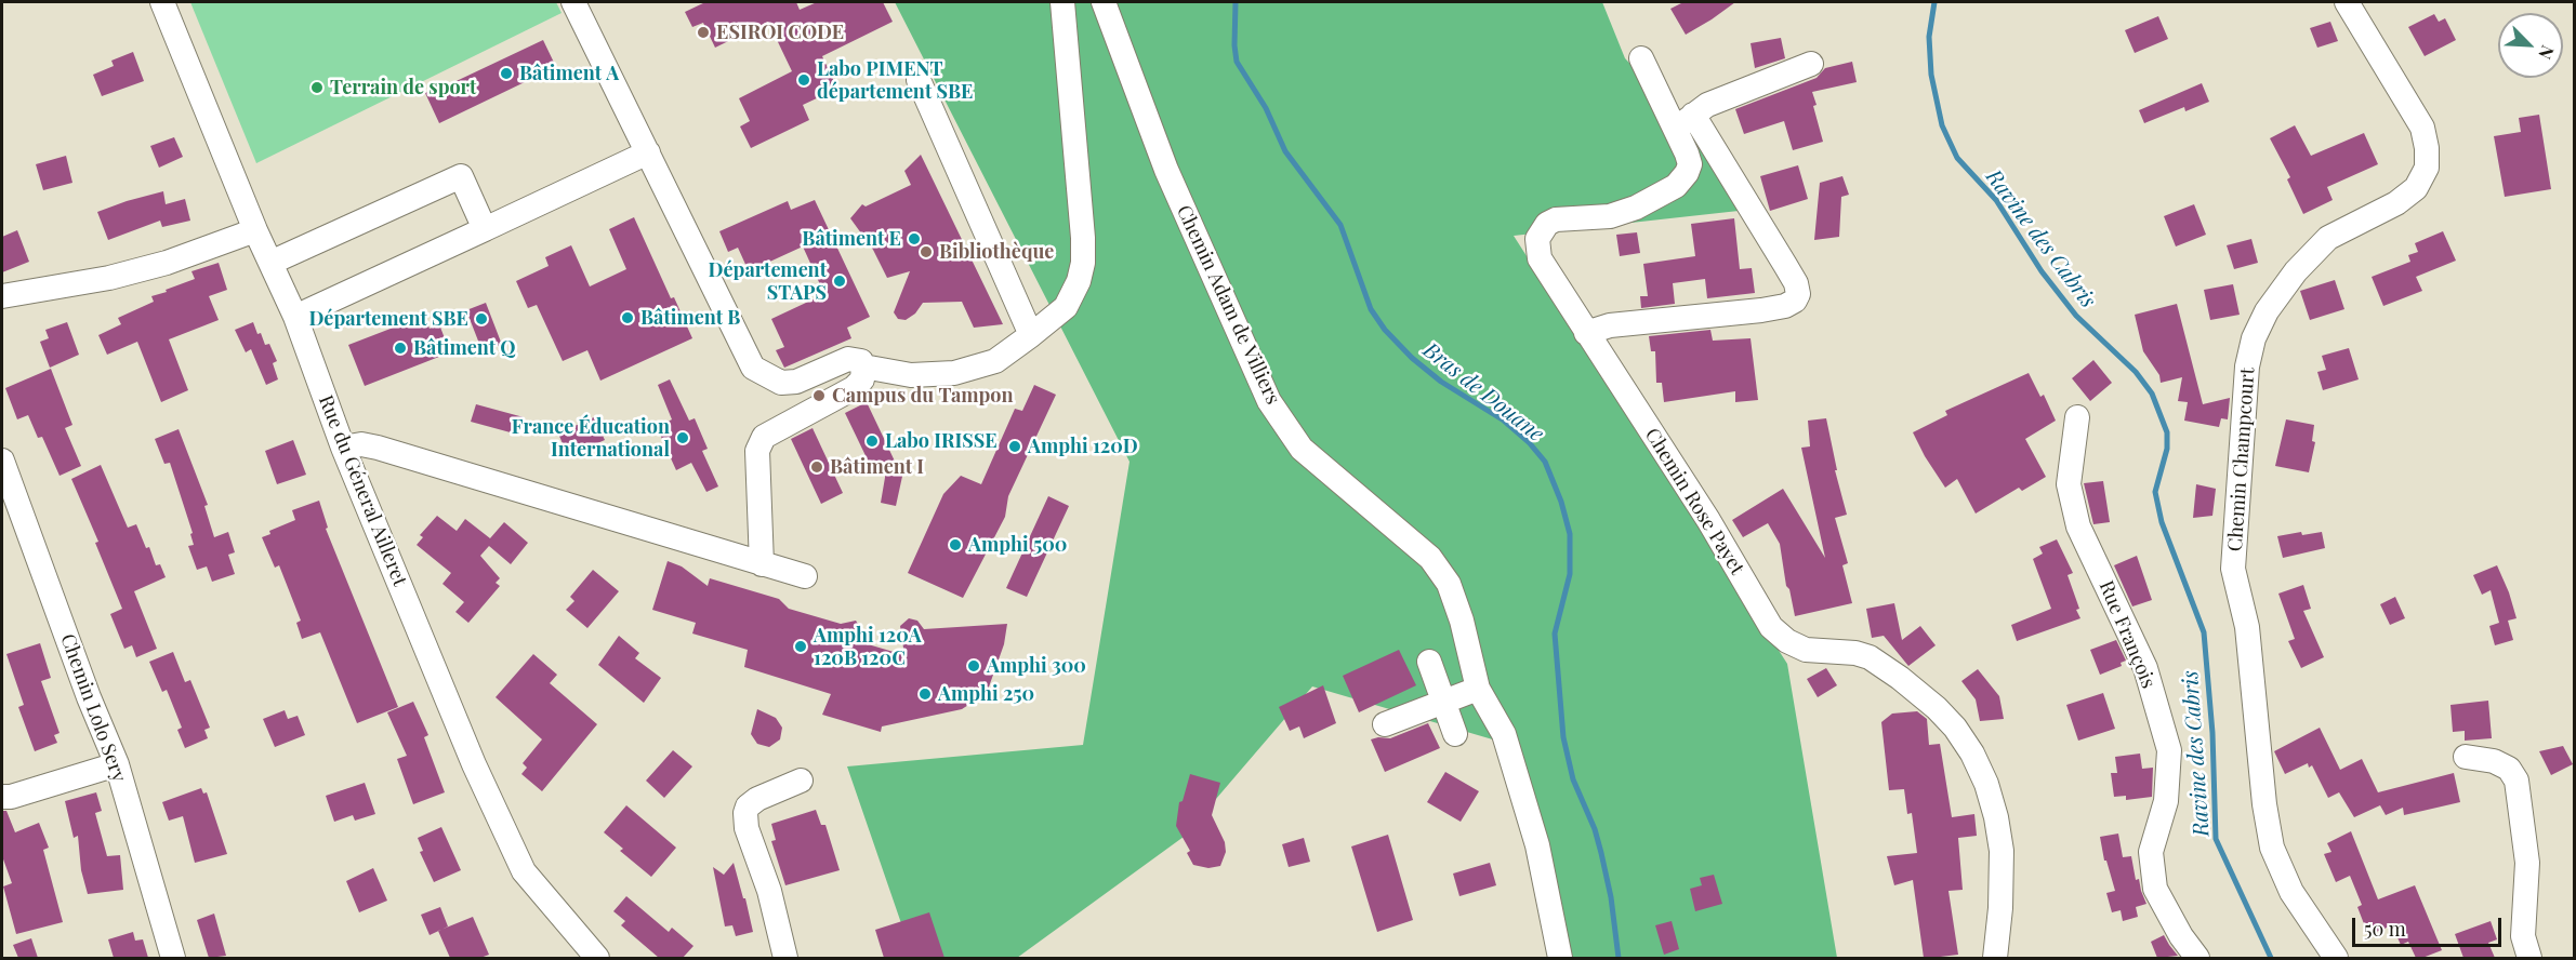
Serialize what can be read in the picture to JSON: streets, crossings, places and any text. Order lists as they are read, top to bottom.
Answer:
{
  "streets": {
    "street": [
      "Chemin Adam de Villiers",
      "Chemin Champcourt",
      "Rue du Géneral Ailleret",
      "Chemin Rose Payet",
      "Rue François",
      "Chemin Lolo Sery"
    ]
  },
  "water": ["Ravine des Cabris", "Bras de Douane"],
  "places": [
    "ESIROI CODE",
    "Bâtiment A",
    "Labo PIMENT département SBE",
    "Terrain de sport",
    "Bâtiment E",
    "Bibliothèque",
    "Département STAPS",
    "Bâtiment B",
    "Département SBE",
    "Bâtiment Q",
    "Campus du Tampon",
    "France Éducation International",
    "Labo IRISSE",
    "Amphi 120D",
    "Bâtiment I",
    "Amphi 500",
    "Amphi 120A 120B 120C",
    "Amphi 300",
    "Amphi 250"
  ],
  "scale_bar": "50 m",
  "north": "bottom right"
}
